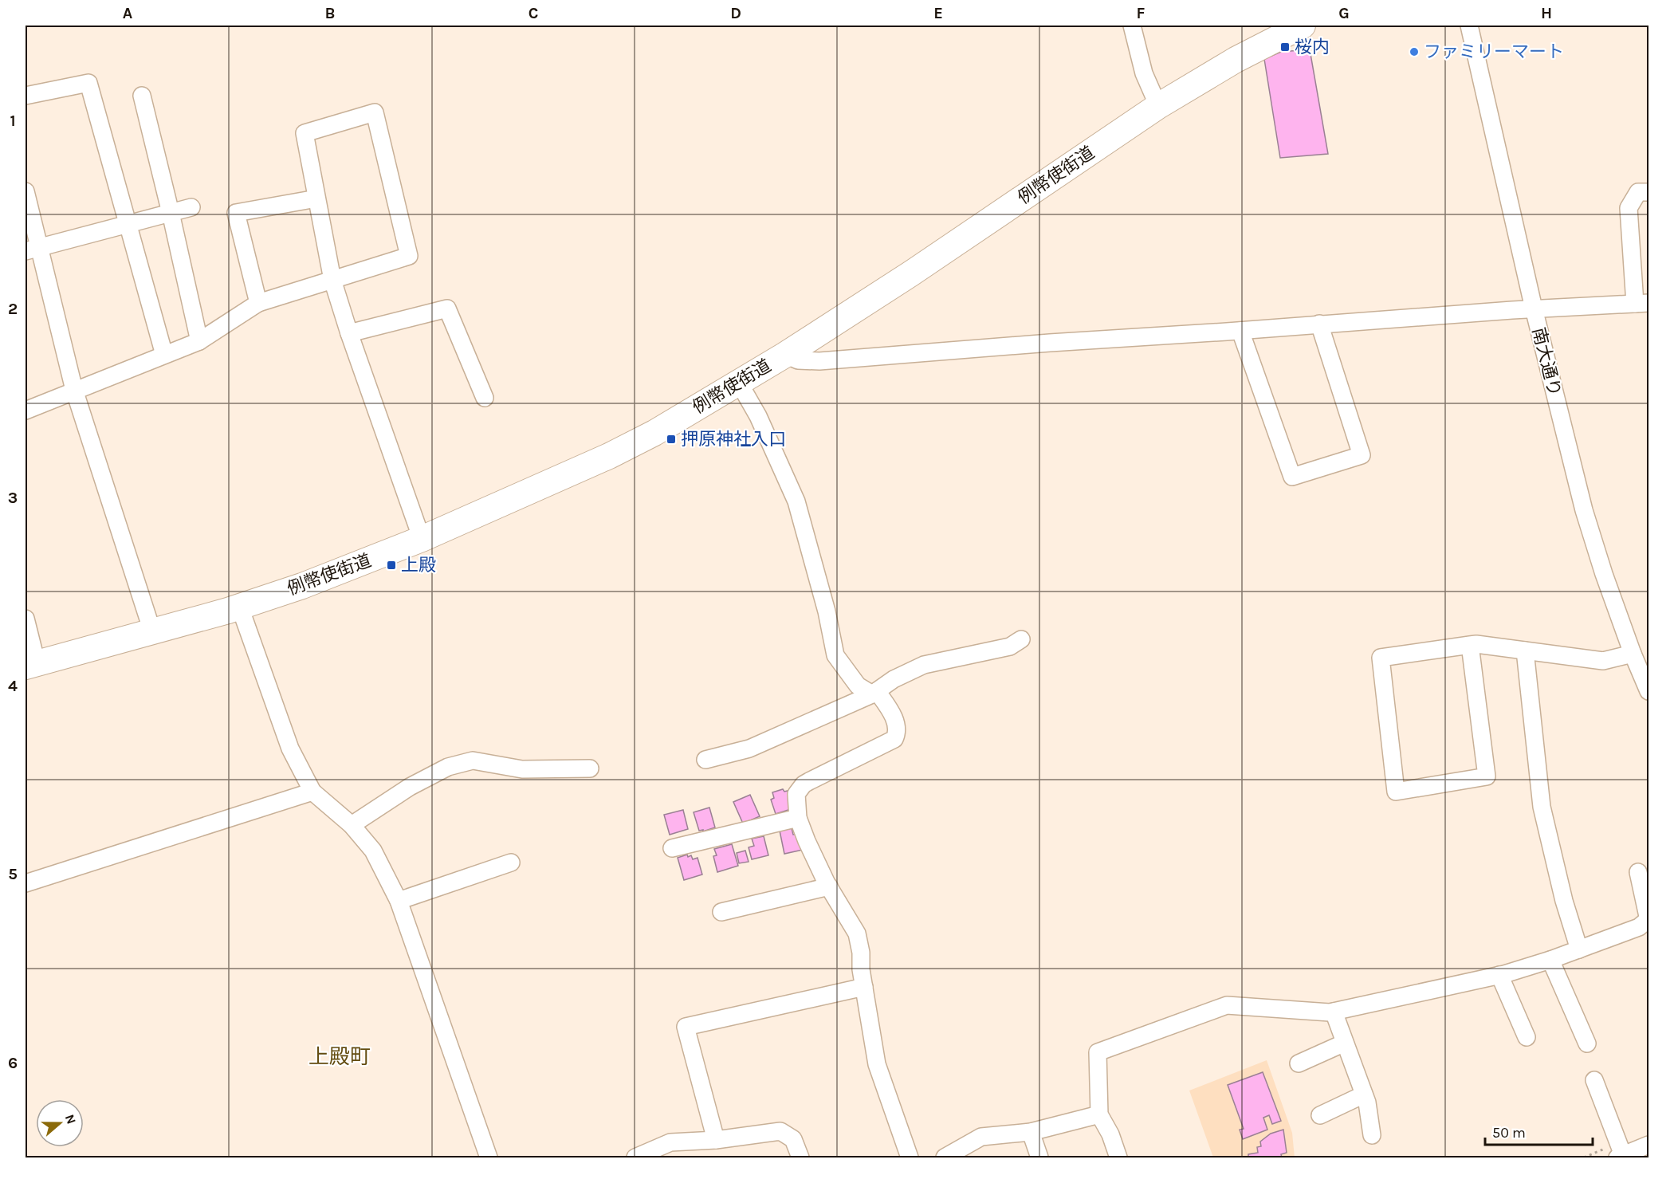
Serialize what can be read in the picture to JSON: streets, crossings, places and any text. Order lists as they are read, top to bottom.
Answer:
{
  "streets": {
    "highway": ["例幣使街道"],
    "street": ["南大通り"]
  },
  "districts": ["上殿町"],
  "places": {
    "transit": ["桜内", "押原神社入口", "上殿"],
    "other": ["ファミリーマート"]
  },
  "scale_bar": "50 m",
  "north": "right",
  "grid": {
    "columns": [
      "A",
      "B",
      "C",
      "D",
      "E",
      "F",
      "G",
      "H"
    ],
    "rows": [
      "1",
      "2",
      "3",
      "4",
      "5",
      "6"
    ]
  }
}
